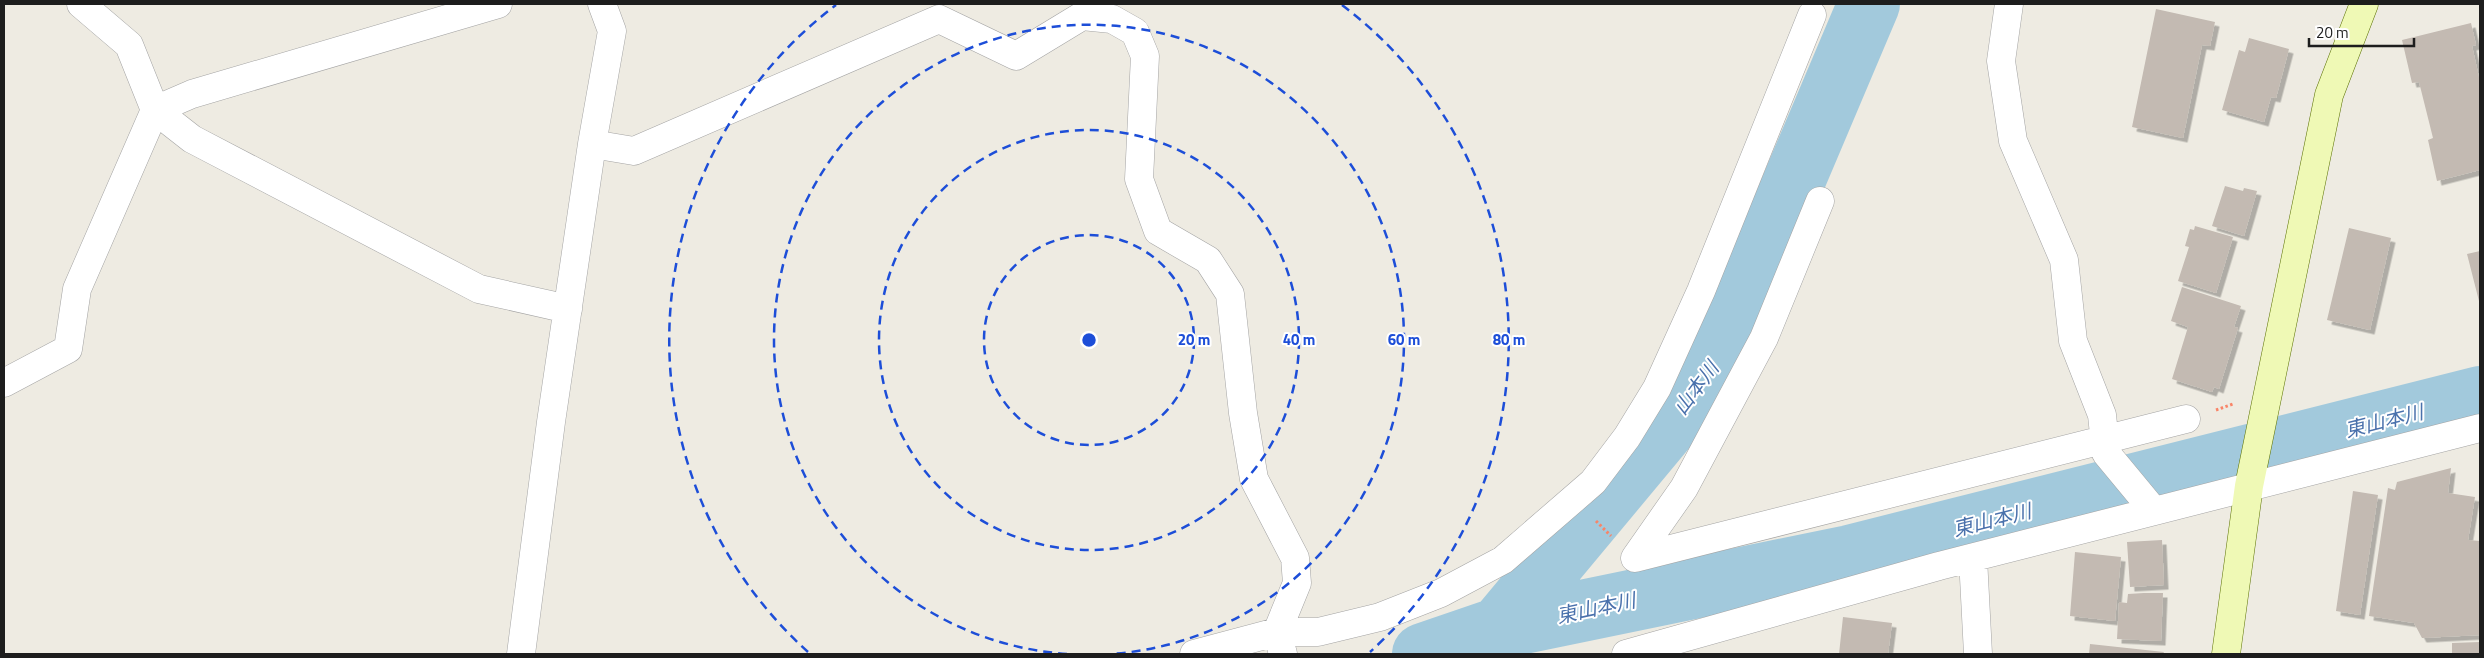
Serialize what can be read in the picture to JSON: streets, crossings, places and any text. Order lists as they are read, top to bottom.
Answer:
{
  "water": ["山本川", "東山本川"],
  "scale_bar": "20 m",
  "rings": [
    "20 m",
    "40 m",
    "60 m",
    "80 m"
  ]
}
